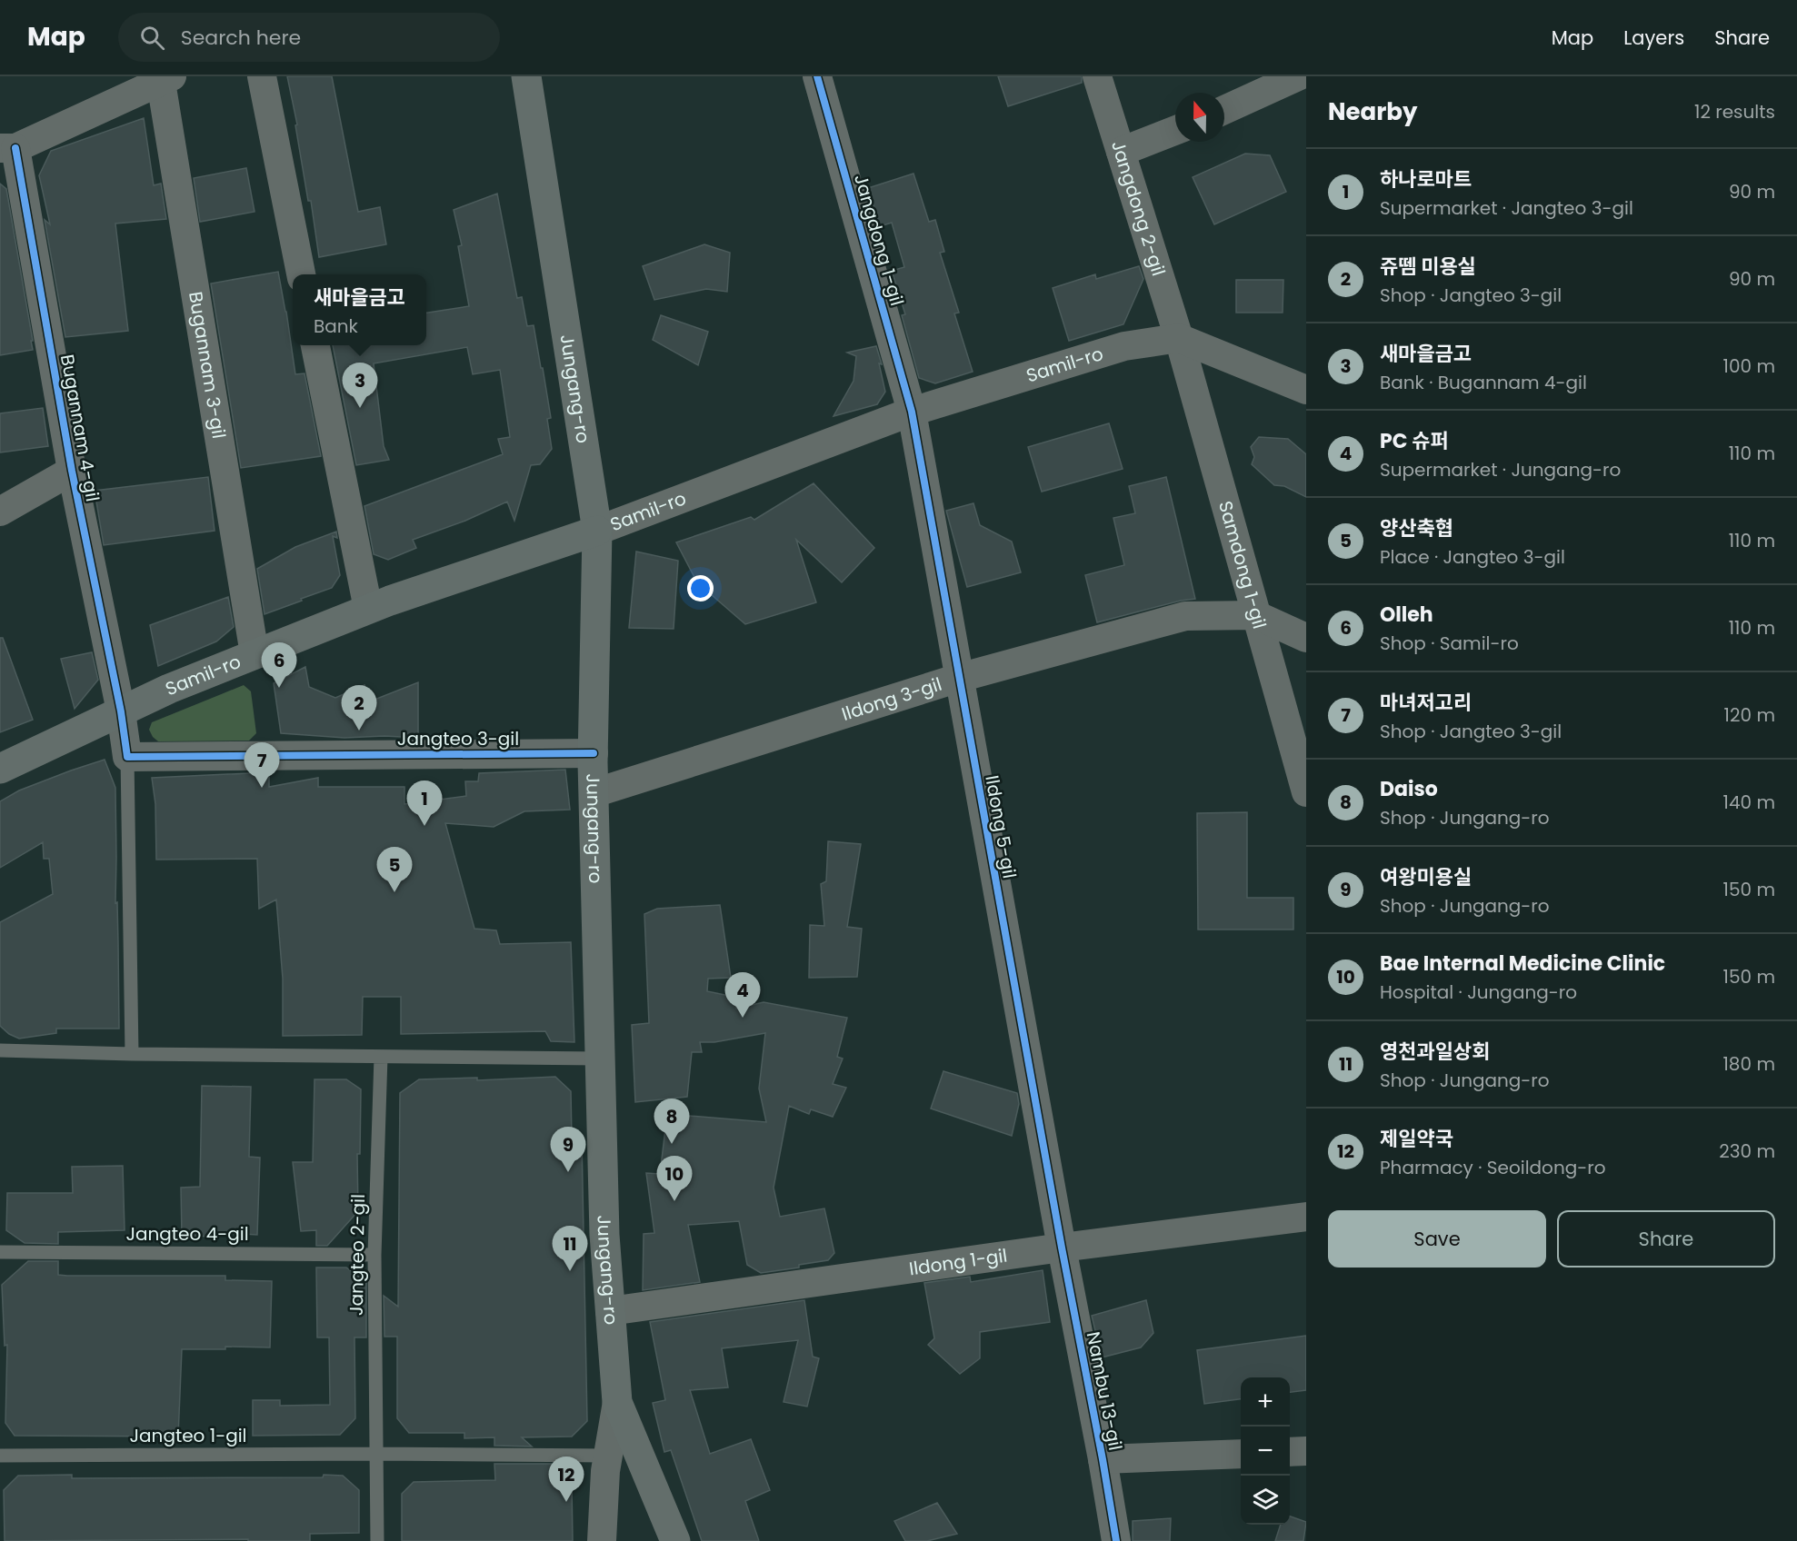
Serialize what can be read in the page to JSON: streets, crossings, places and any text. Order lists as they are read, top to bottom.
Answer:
{
  "streets": {
    "main road": ["Samil-ro", "Jungang-ro"],
    "street": [
      "Jangdong 2-gil",
      "Jangdong 1-gil",
      "Bugannam 3-gil",
      "Bugannam 4-gil",
      "Samdong 1-gil",
      "Ildong 3-gil",
      "Jangteo 3-gil",
      "Ildong 5-gil",
      "Ildong 1-gil",
      "Nambu 13-gil"
    ],
    "lane": ["Jangteo 4-gil", "Jangteo 2-gil", "Jangteo 1-gil"]
  },
  "crossings": [
    ["Jangdong 2-gil", "Samil-ro"],
    ["Jangdong 2-gil", "Samdong 1-gil"],
    ["Jangdong 1-gil", "Samil-ro"],
    ["Jangdong 1-gil", "Ildong 5-gil"],
    ["Samil-ro", "Bugannam 3-gil"],
    ["Samil-ro", "Jungang-ro"],
    ["Samil-ro", "Bugannam 4-gil"],
    ["Samil-ro", "Samdong 1-gil"],
    ["Samil-ro", "Ildong 5-gil"],
    ["Bugannam 3-gil", "Bugannam 4-gil"],
    ["Jungang-ro", "Ildong 3-gil"],
    ["Jungang-ro", "Jangteo 3-gil"],
    ["Jungang-ro", "Ildong 1-gil"],
    ["Bugannam 4-gil", "Jangteo 3-gil"],
    ["Samdong 1-gil", "Ildong 3-gil"],
    ["Ildong 3-gil", "Ildong 5-gil"],
    ["Ildong 5-gil", "Ildong 1-gil"],
    ["Ildong 5-gil", "Nambu 13-gil"],
    ["Jangteo 4-gil", "Jangteo 2-gil"],
    ["Jangteo 2-gil", "Jangteo 1-gil"],
    ["Ildong 1-gil", "Nambu 13-gil"]
  ],
  "north": "top",
  "page": {
    "header": "Map",
    "search": "Search here",
    "nav": ["Map", "Layers", "Share"],
    "heading": ["Nearby", "12 results"],
    "list": [
      {
        "mark": "1",
        "name": "하나로마트",
        "note": "Supermarket · Jangteo 3-gil",
        "value": "90 m"
      },
      {
        "mark": "2",
        "name": "쥬뗌 미용실",
        "note": "Shop · Jangteo 3-gil",
        "value": "90 m"
      },
      {
        "mark": "3",
        "name": "새마을금고",
        "note": "Bank · Bugannam 4-gil",
        "value": "100 m"
      },
      {
        "mark": "4",
        "name": "PC 슈퍼",
        "note": "Supermarket · Jungang-ro",
        "value": "110 m"
      },
      {
        "mark": "5",
        "name": "양산축협",
        "note": "Place · Jangteo 3-gil",
        "value": "110 m"
      },
      {
        "mark": "6",
        "name": "Olleh",
        "note": "Shop · Samil-ro",
        "value": "110 m"
      },
      {
        "mark": "7",
        "name": "마녀저고리",
        "note": "Shop · Jangteo 3-gil",
        "value": "120 m"
      },
      {
        "mark": "8",
        "name": "Daiso",
        "note": "Shop · Jungang-ro",
        "value": "140 m"
      },
      {
        "mark": "9",
        "name": "여왕미용실",
        "note": "Shop · Jungang-ro",
        "value": "150 m"
      },
      {
        "mark": "10",
        "name": "Bae Internal Medicine Clinic",
        "note": "Hospital · Jungang-ro",
        "value": "150 m"
      },
      {
        "mark": "11",
        "name": "영천과일상회",
        "note": "Shop · Jungang-ro",
        "value": "180 m"
      },
      {
        "mark": "12",
        "name": "제일약국",
        "note": "Pharmacy · Seoildong-ro",
        "value": "230 m"
      }
    ],
    "popup": ["새마을금고", "Bank"],
    "pins": [
      "3",
      "6",
      "2",
      "7",
      "1",
      "5",
      "4",
      "8",
      "9",
      "10",
      "11",
      "12"
    ],
    "buttons": ["Save", "Share"],
    "map_buttons": ["+", "−"]
  }
}
